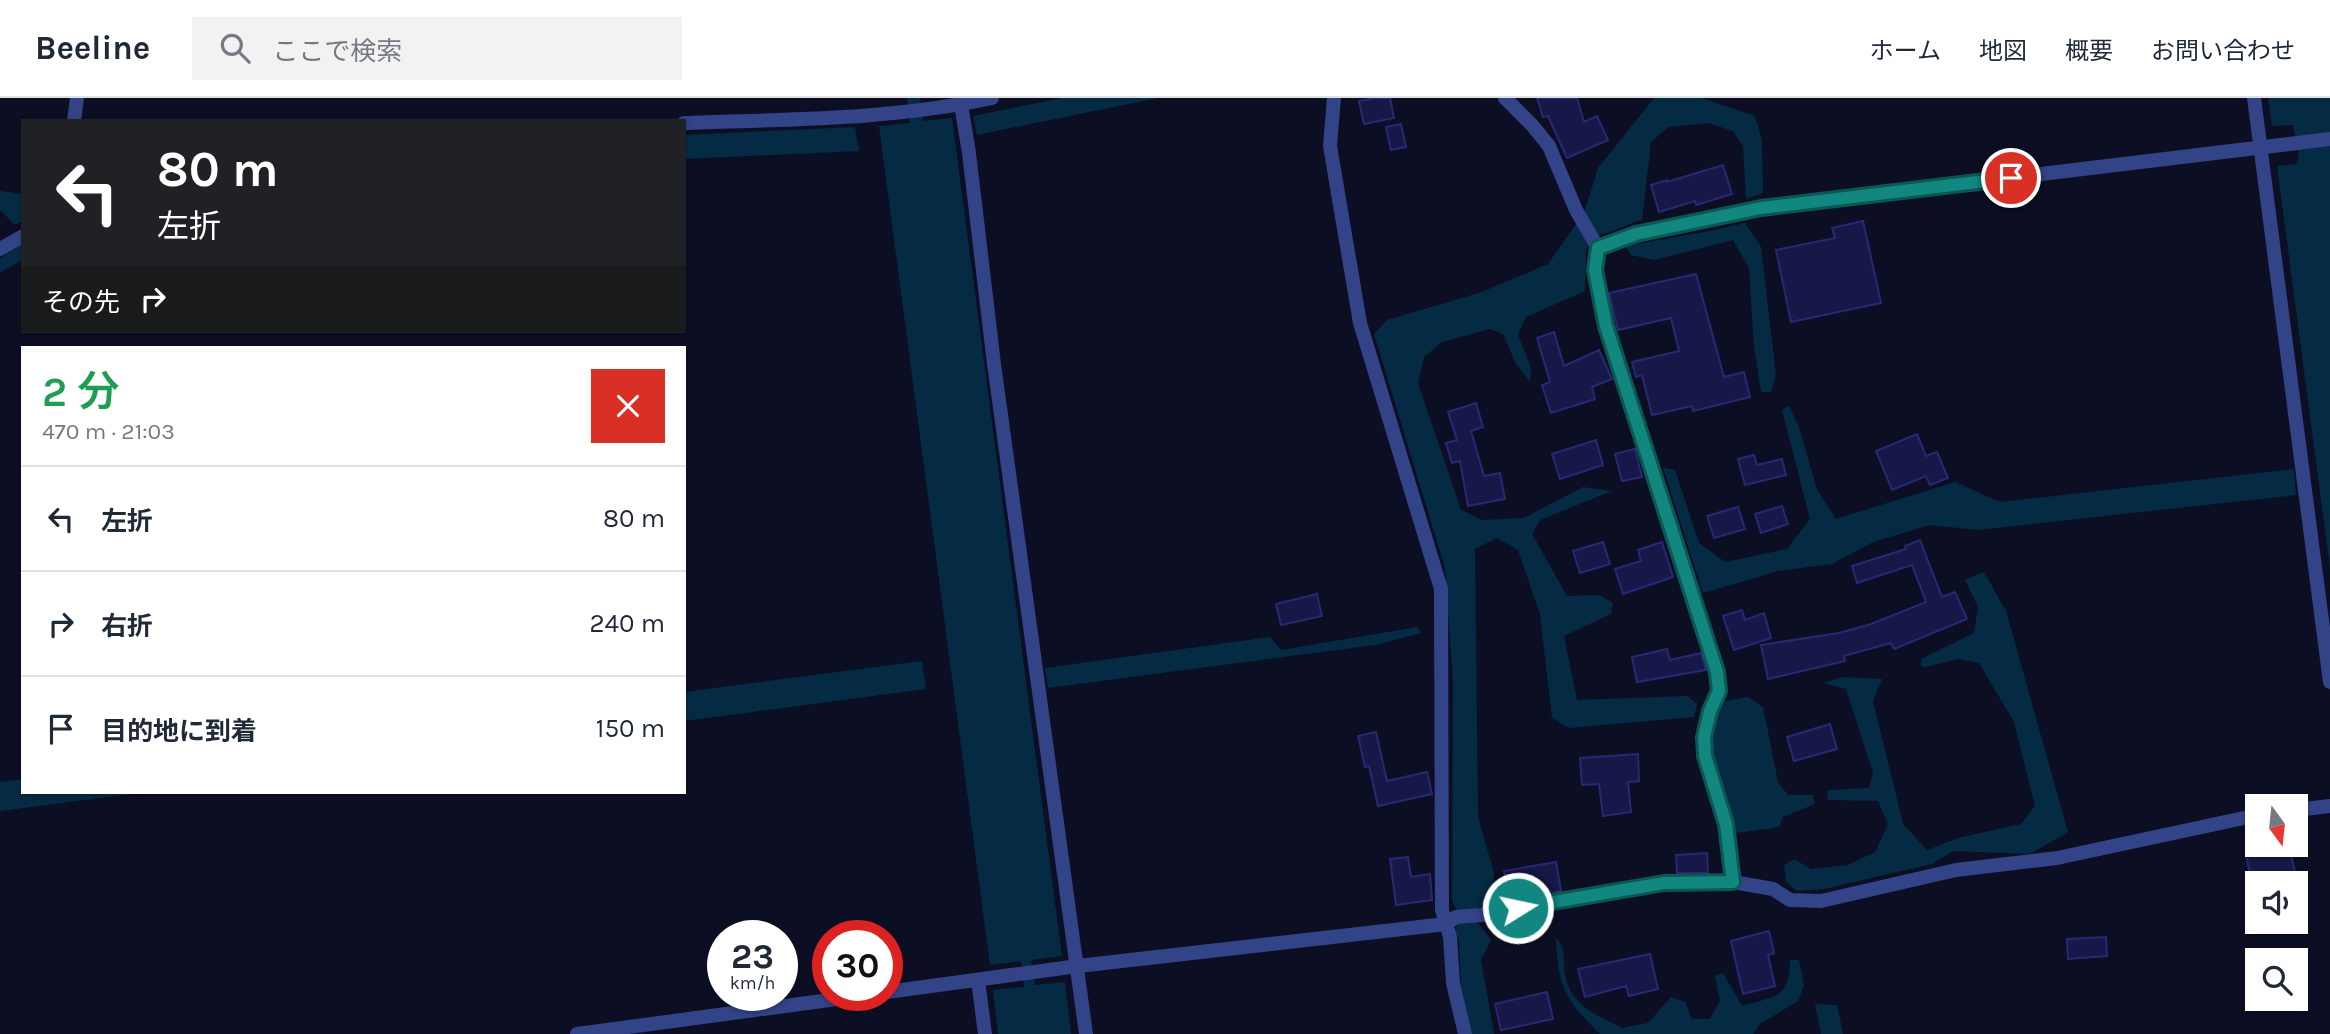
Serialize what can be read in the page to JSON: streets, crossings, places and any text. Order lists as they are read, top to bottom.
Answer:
{
  "north": "bottom",
  "page": {
    "header": "Beeline",
    "search": "ここで検索",
    "nav": [
      "ホーム",
      "地図",
      "概要",
      "お問い合わせ"
    ],
    "turn": ["80 m", "左折"],
    "then": "その先",
    "heading": ["2 分", "470 m · 21:03"],
    "list": [
      {
        "name": "左折",
        "value": "80 m"
      },
      {
        "name": "右折",
        "value": "240 m"
      },
      {
        "name": "目的地に到着",
        "value": "150 m"
      }
    ],
    "speed": "23 km/h",
    "limit": "30"
  }
}
